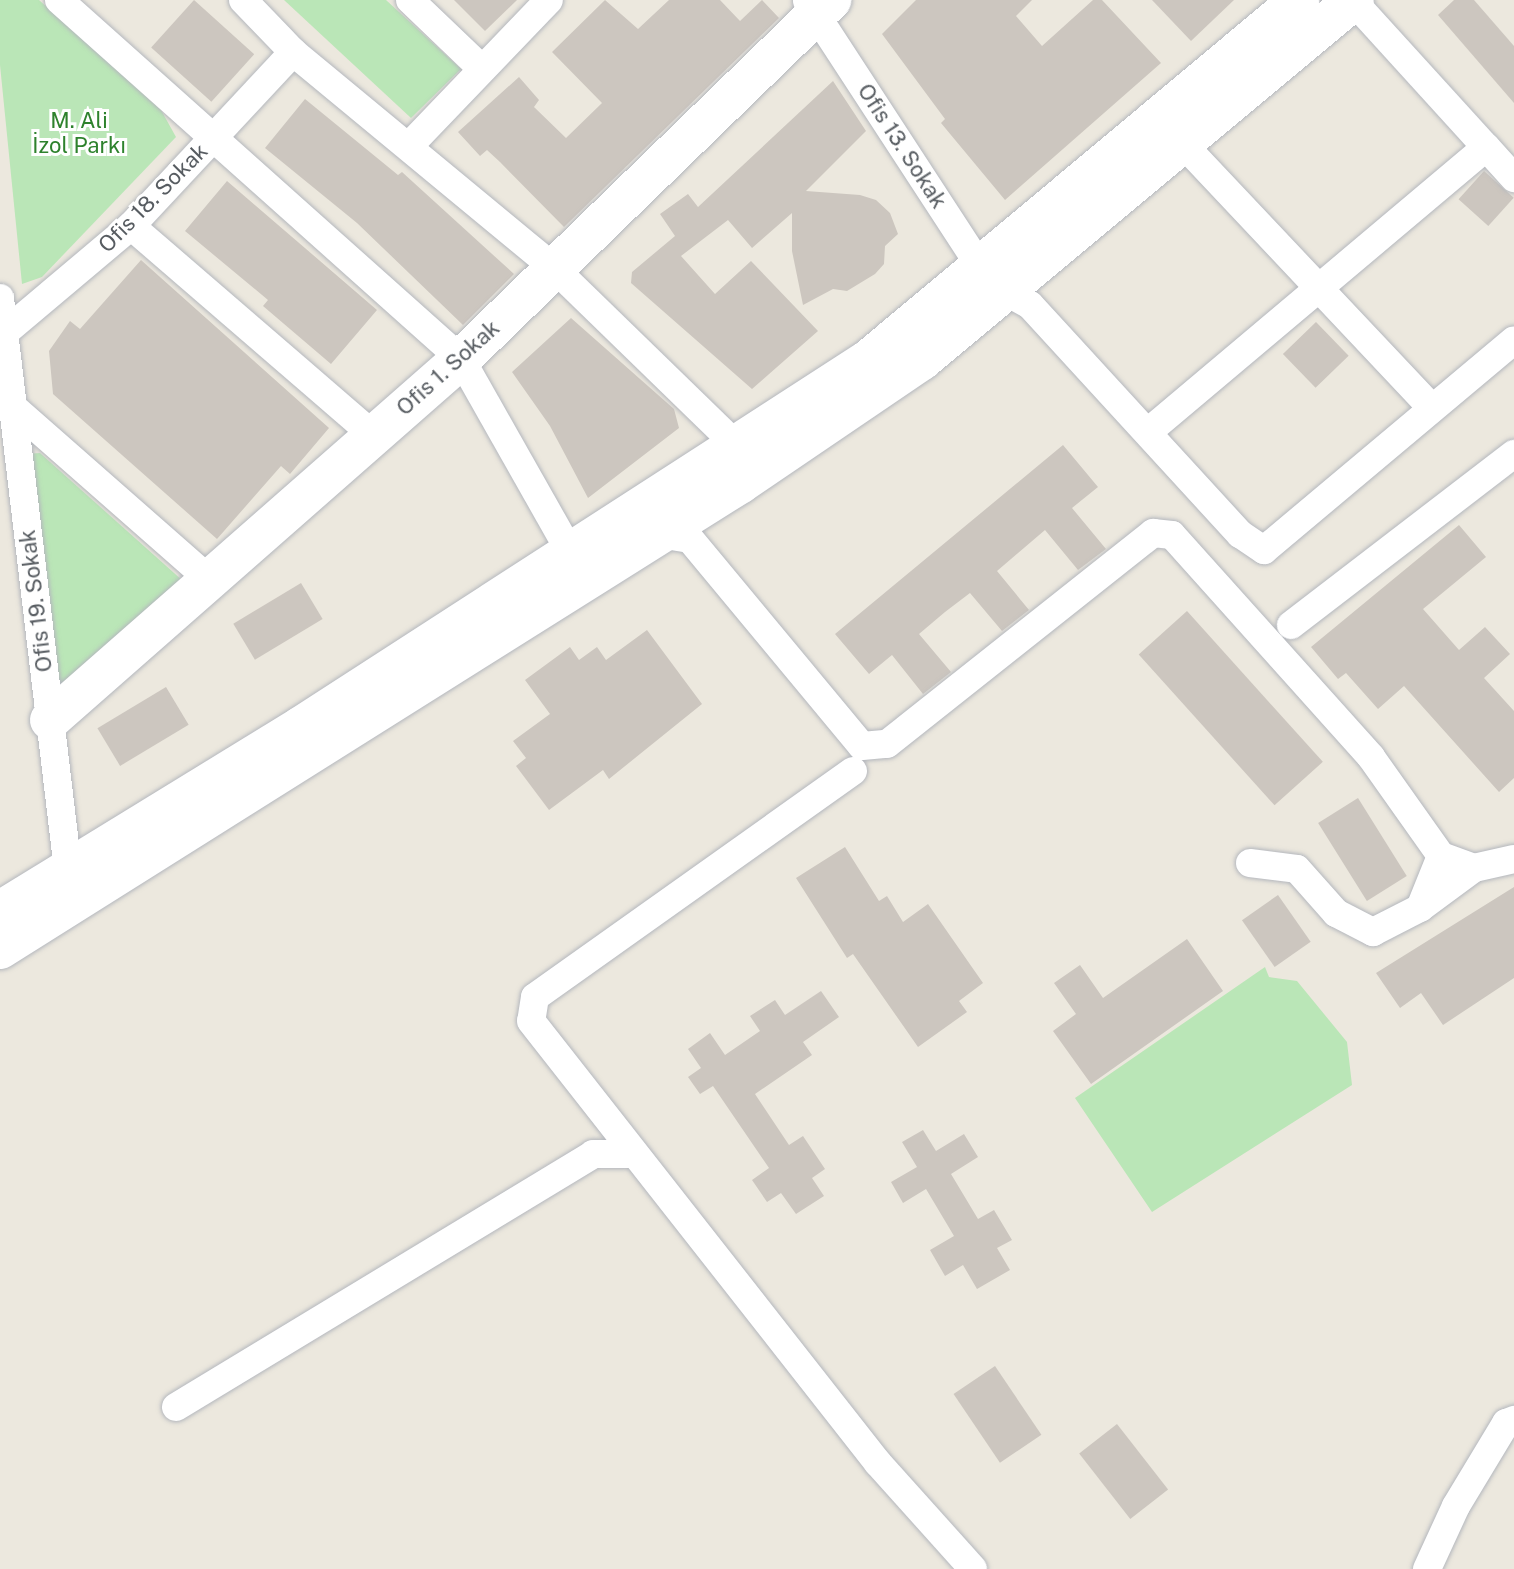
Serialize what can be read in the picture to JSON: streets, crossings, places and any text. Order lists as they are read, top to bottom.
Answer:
{
  "streets": {
    "main road": ["Ofis 1. Sokak"],
    "street": ["Ofis 13. Sokak", "Ofis 18. Sokak", "Ofis 19. Sokak"]
  },
  "crossings": [
    ["Ofis 13. Sokak", "Ofis 1. Sokak"],
    ["Ofis 18. Sokak", "Ofis 19. Sokak"],
    ["Ofis 1. Sokak", "Ofis 19. Sokak"]
  ],
  "parks": ["M. Ali İzol Parkı"]
}
